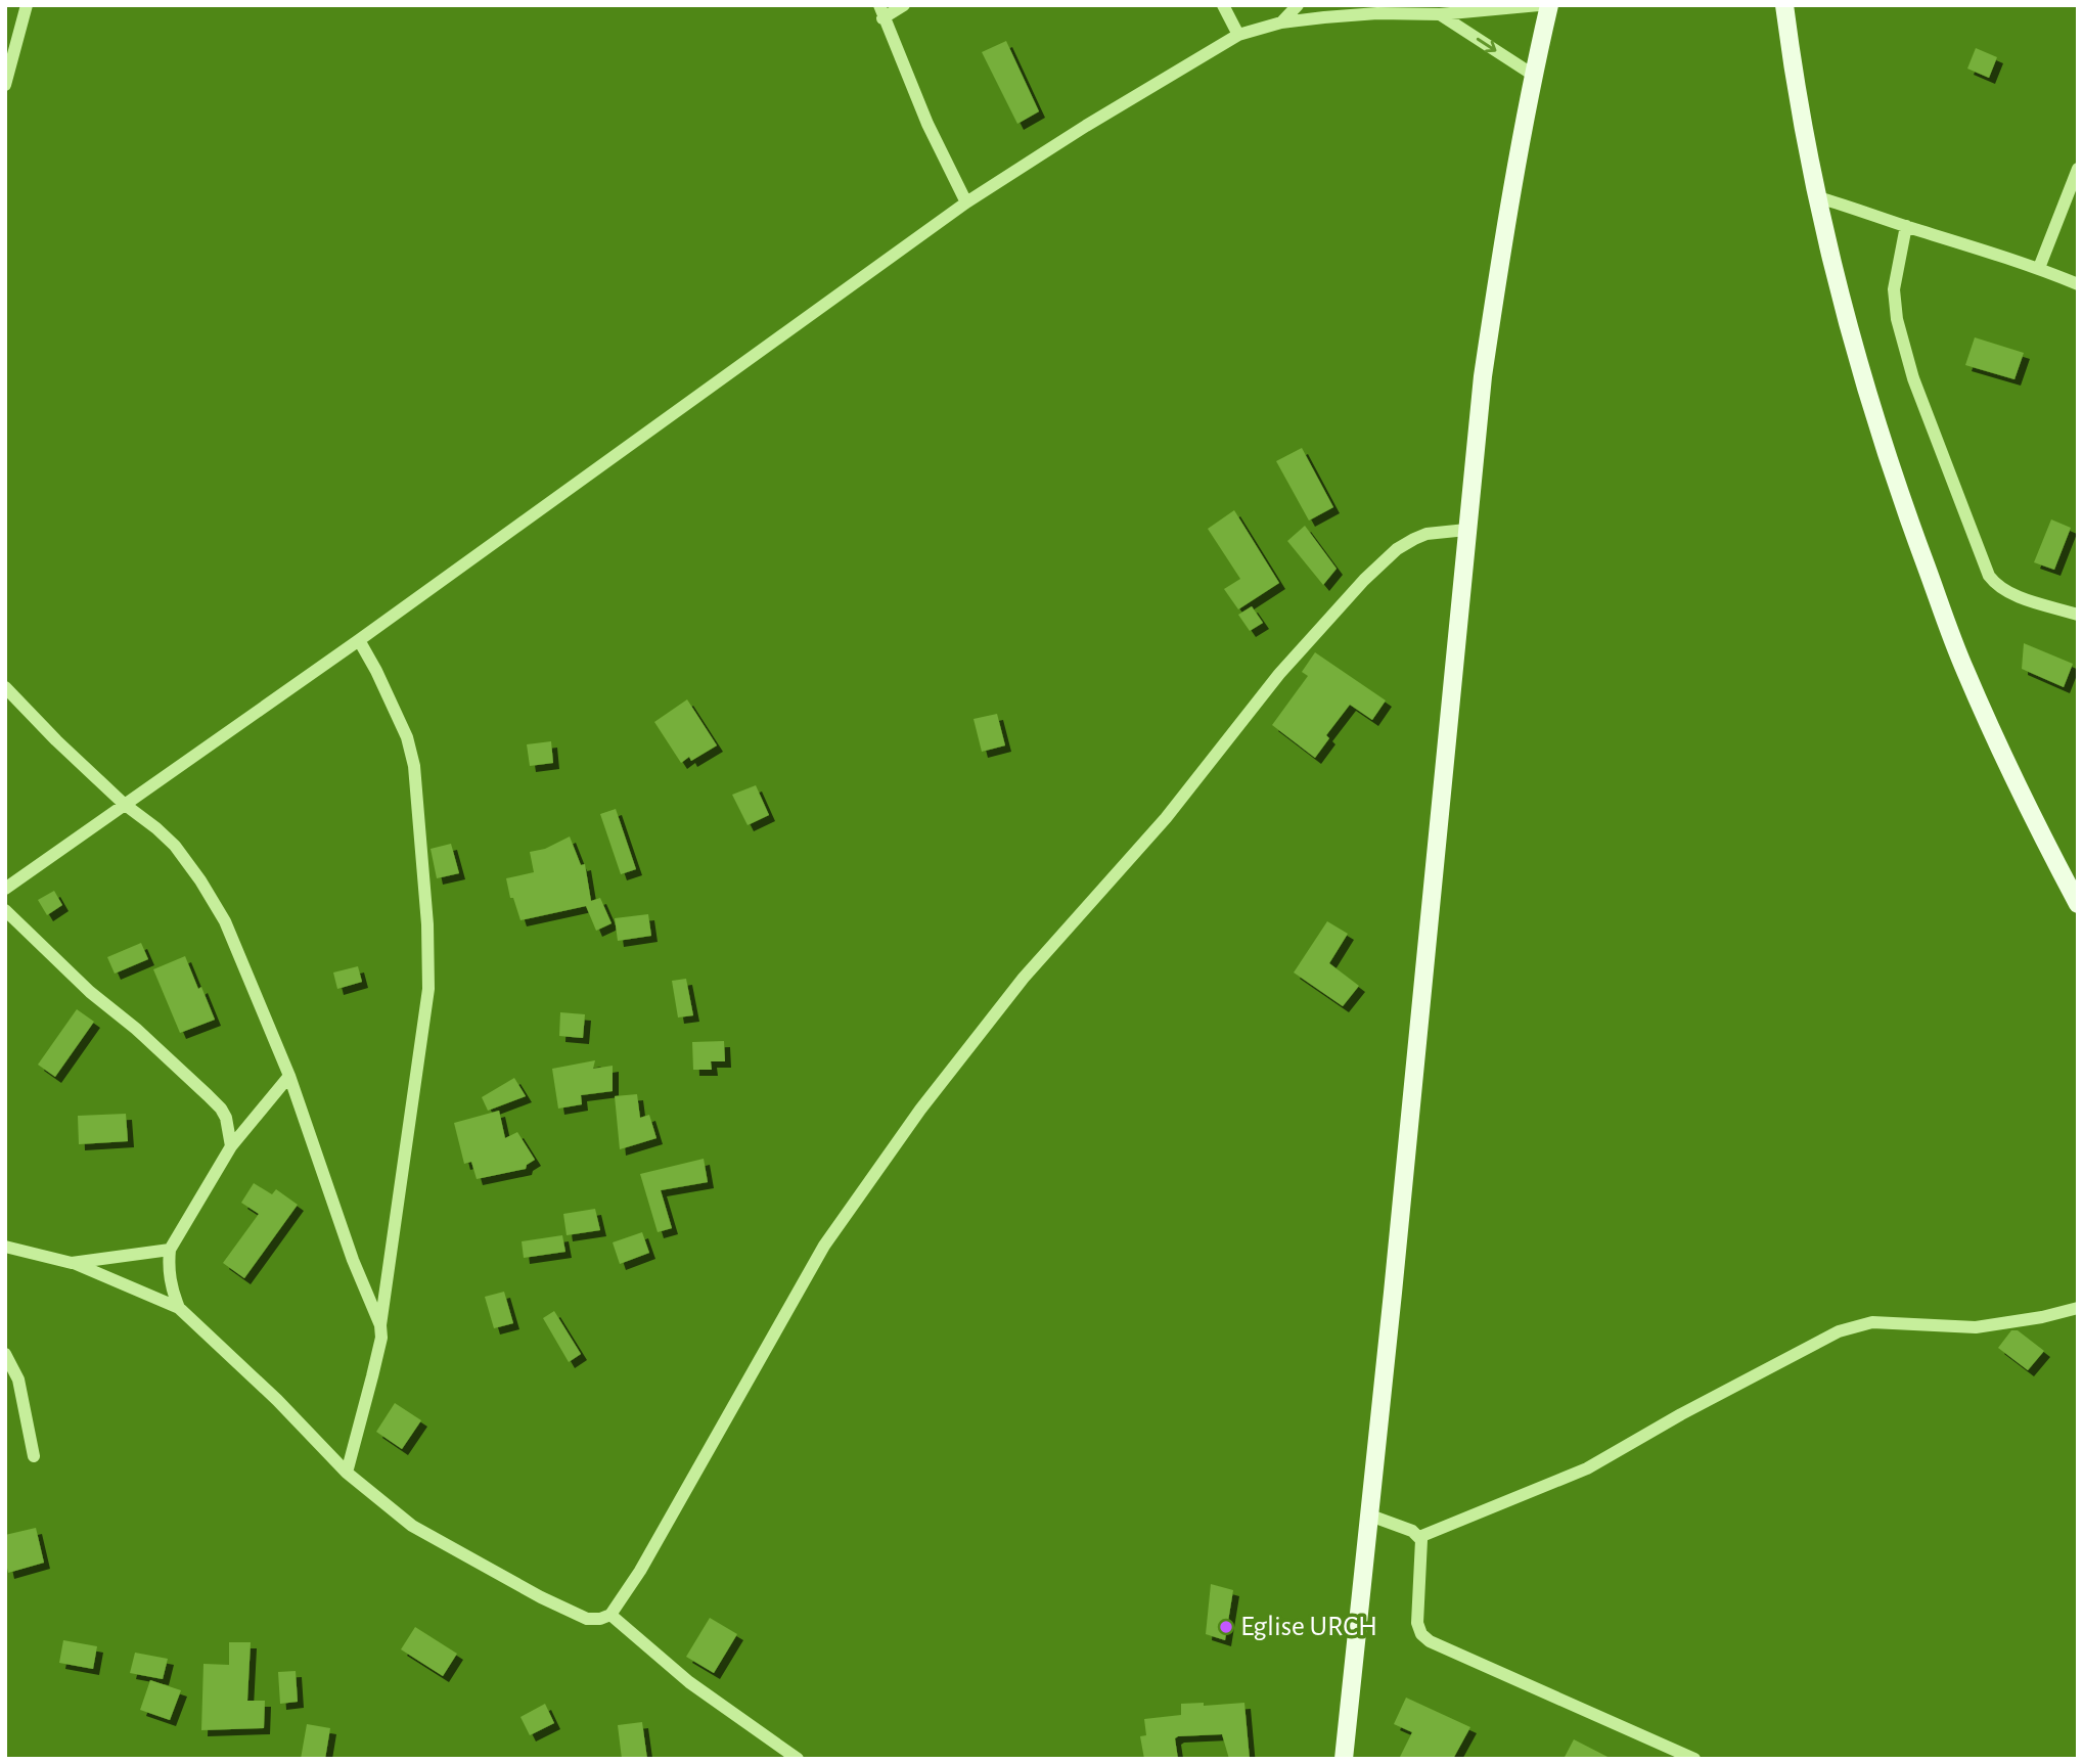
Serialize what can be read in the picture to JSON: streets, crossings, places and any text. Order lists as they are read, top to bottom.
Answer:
{
  "places": ["Eglise URCH"]
}
